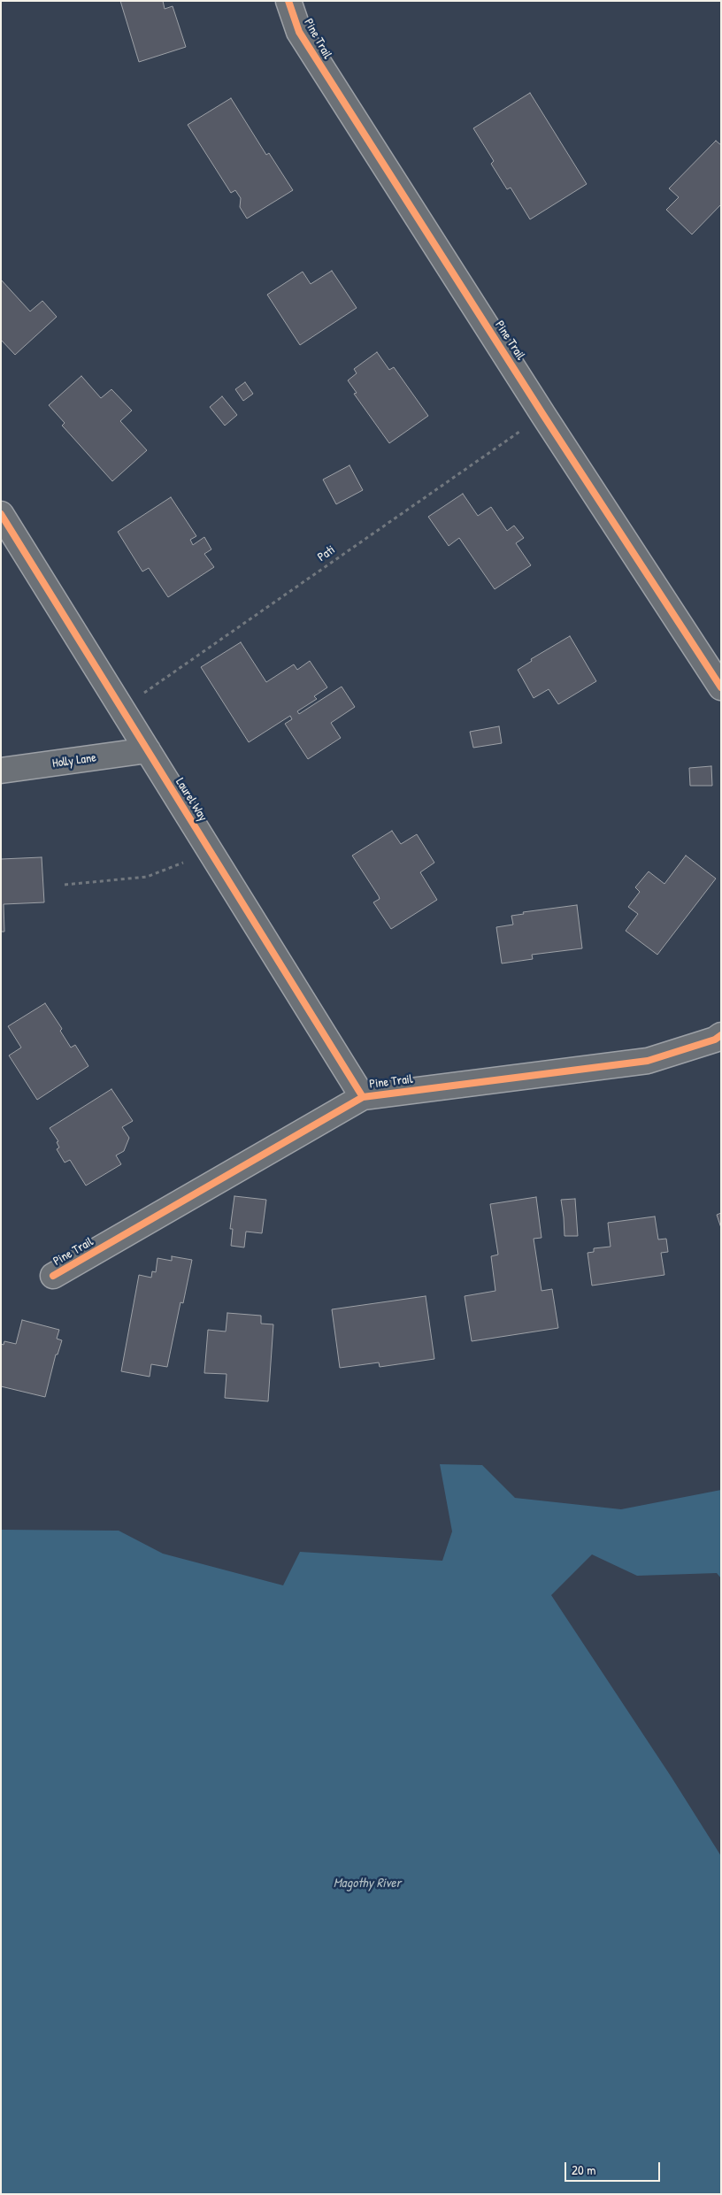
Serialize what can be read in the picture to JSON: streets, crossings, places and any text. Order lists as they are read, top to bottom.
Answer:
{
  "streets": {
    "street": ["Pine Trail", "Holly Lane", "Laurel Way"],
    "path": ["Pati"]
  },
  "crossings": [
    ["Pine Trail", "Pati"],
    ["Pine Trail", "Laurel Way"],
    ["Pati", "Laurel Way"],
    ["Holly Lane", "Laurel Way"]
  ],
  "water": ["Magothy River"],
  "scale_bar": "20 m"
}
